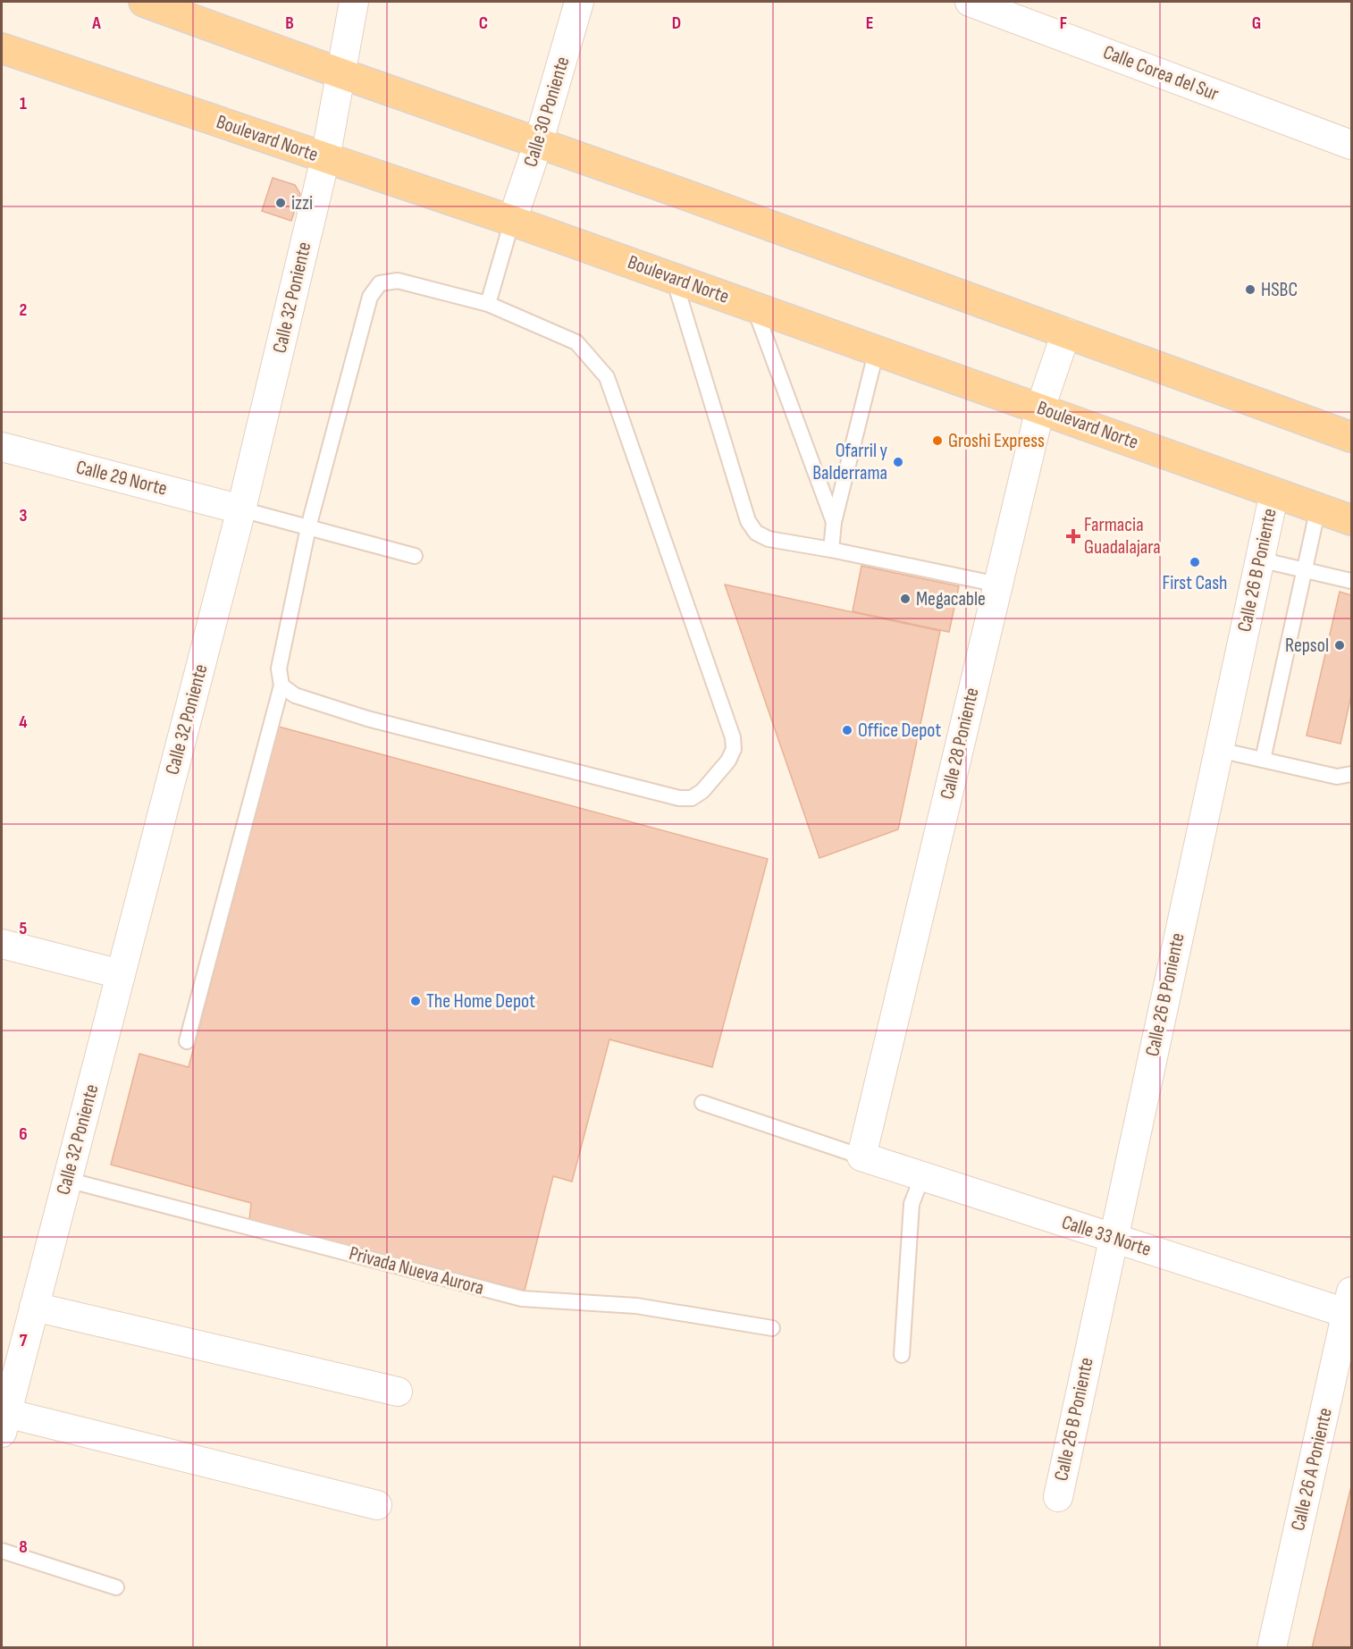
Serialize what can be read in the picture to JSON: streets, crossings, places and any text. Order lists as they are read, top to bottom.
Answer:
{
  "streets": {
    "main road": ["Boulevard Norte"],
    "street": [
      "Calle Corea del Sur",
      "Calle 30 Poniente",
      "Calle 32 Poniente",
      "Calle 29 Norte",
      "Calle 26 B Poniente",
      "Calle 28 Poniente",
      "Calle 33 Norte",
      "Calle 26 A Poniente"
    ],
    "lane": ["Privada Nueva Aurora"]
  },
  "crossings": [
    ["Calle 30 Poniente", "Boulevard Norte"],
    ["Boulevard Norte", "Calle 32 Poniente"],
    ["Boulevard Norte", "Calle 26 B Poniente"],
    ["Boulevard Norte", "Calle 28 Poniente"],
    ["Calle 32 Poniente", "Calle 29 Norte"],
    ["Calle 32 Poniente", "Privada Nueva Aurora"],
    ["Calle 26 B Poniente", "Calle 33 Norte"],
    ["Calle 28 Poniente", "Calle 33 Norte"],
    ["Calle 33 Norte", "Calle 26 A Poniente"]
  ],
  "places": {
    "other": [
      "izzi",
      "HSBC",
      "Groshi Express",
      "Ofarril y Balderrama",
      "First Cash",
      "Megacable",
      "Repsol",
      "Office Depot",
      "The Home Depot"
    ],
    "health": ["Farmacia Guadalajara"]
  },
  "grid": {
    "columns": [
      "A",
      "B",
      "C",
      "D",
      "E",
      "F",
      "G"
    ],
    "rows": [
      "1",
      "2",
      "3",
      "4",
      "5",
      "6",
      "7",
      "8"
    ]
  }
}
